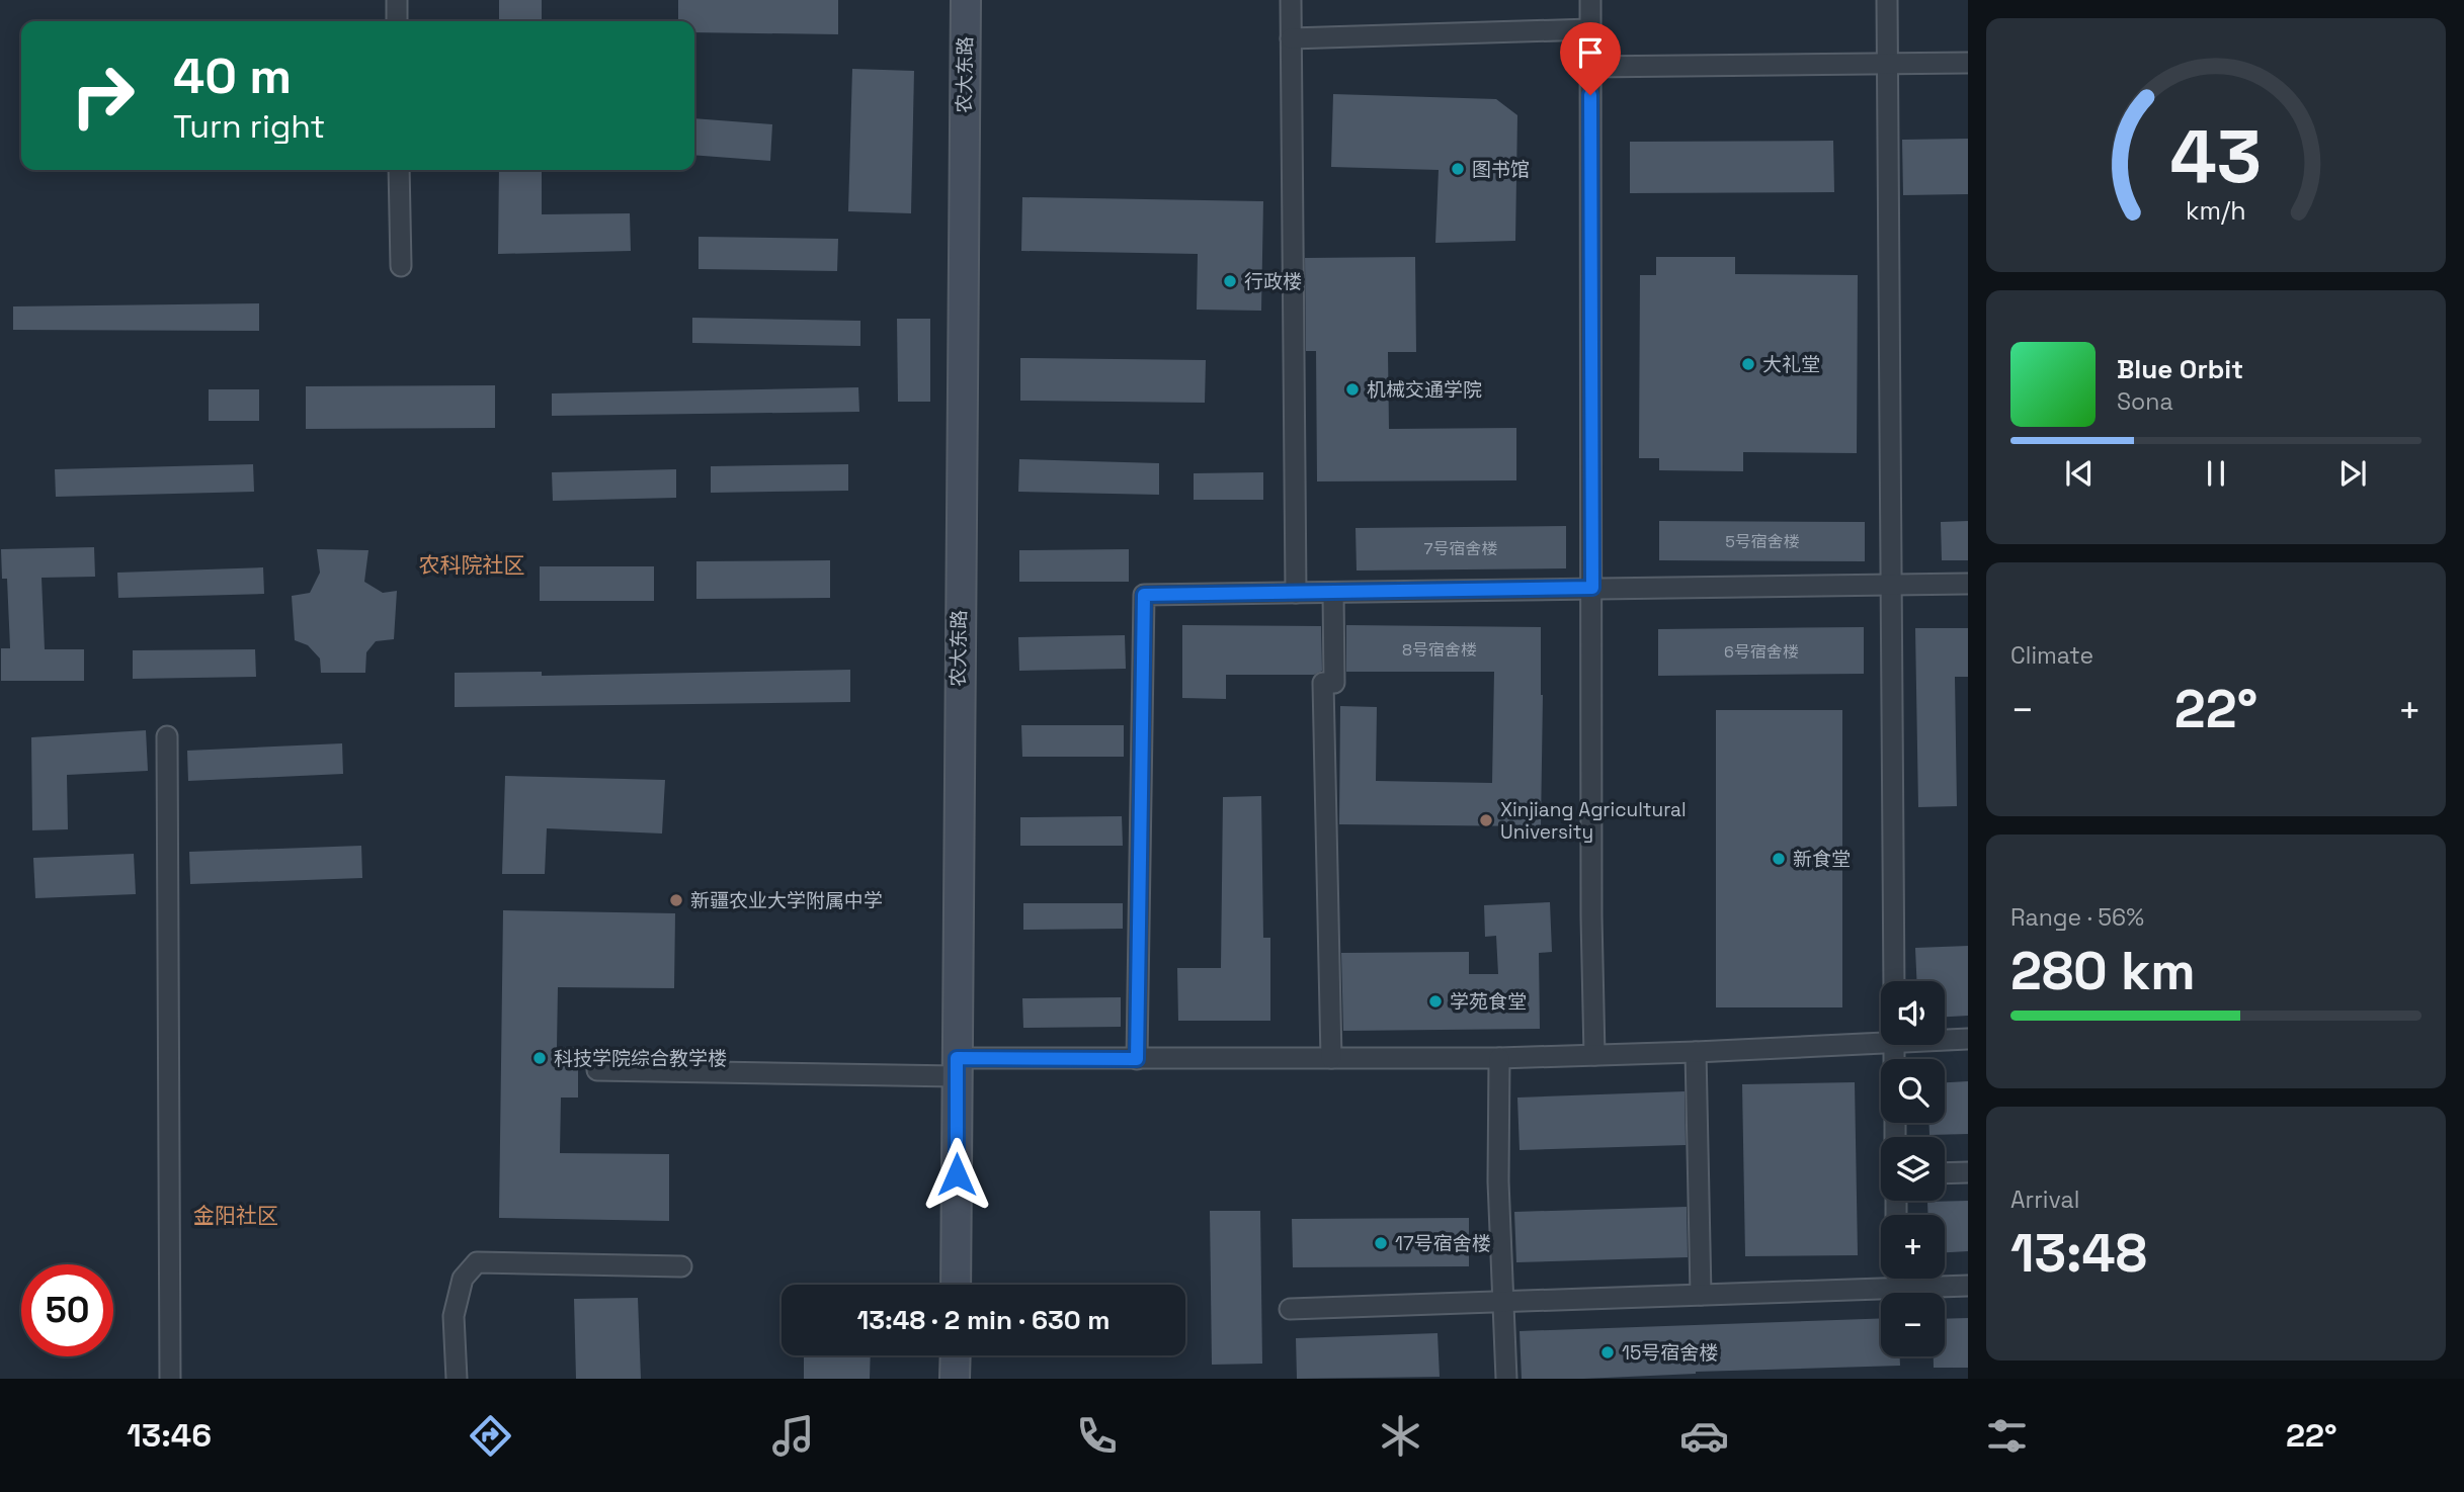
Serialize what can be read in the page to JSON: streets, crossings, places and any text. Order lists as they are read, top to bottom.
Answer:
{
  "streets": {
    "main road": ["农大东路"]
  },
  "districts": ["农科院社区", "金阳社区"],
  "places": [
    "图书馆",
    "行政楼",
    "大礼堂",
    "机械交通学院",
    "Xinjiang Agricultural University",
    "新食堂",
    "新疆农业大学附属中学",
    "学苑食堂",
    "科技学院综合教学楼",
    "17号宿舍楼",
    "15号宿舍楼"
  ],
  "house_numbers": [
    "5号宿舍楼",
    "7号宿舍楼",
    "8号宿舍楼",
    "6号宿舍楼"
  ],
  "page": {
    "turn": ["40 m", "Turn right"],
    "song": ["Blue Orbit", "Sona"],
    "tile": [
      "Climate",
      ["Range · 56%", "280 km"],
      ["Arrival", "13:48"]
    ],
    "heat": ["−", "22°", "+"],
    "map_buttons": ["+", "−"],
    "limit": "50",
    "trip": "13:48 · 2 min · 630 m",
    "tabs": ["13:46", "22°"],
    "gauge": ["43", "km/h"]
  }
}
